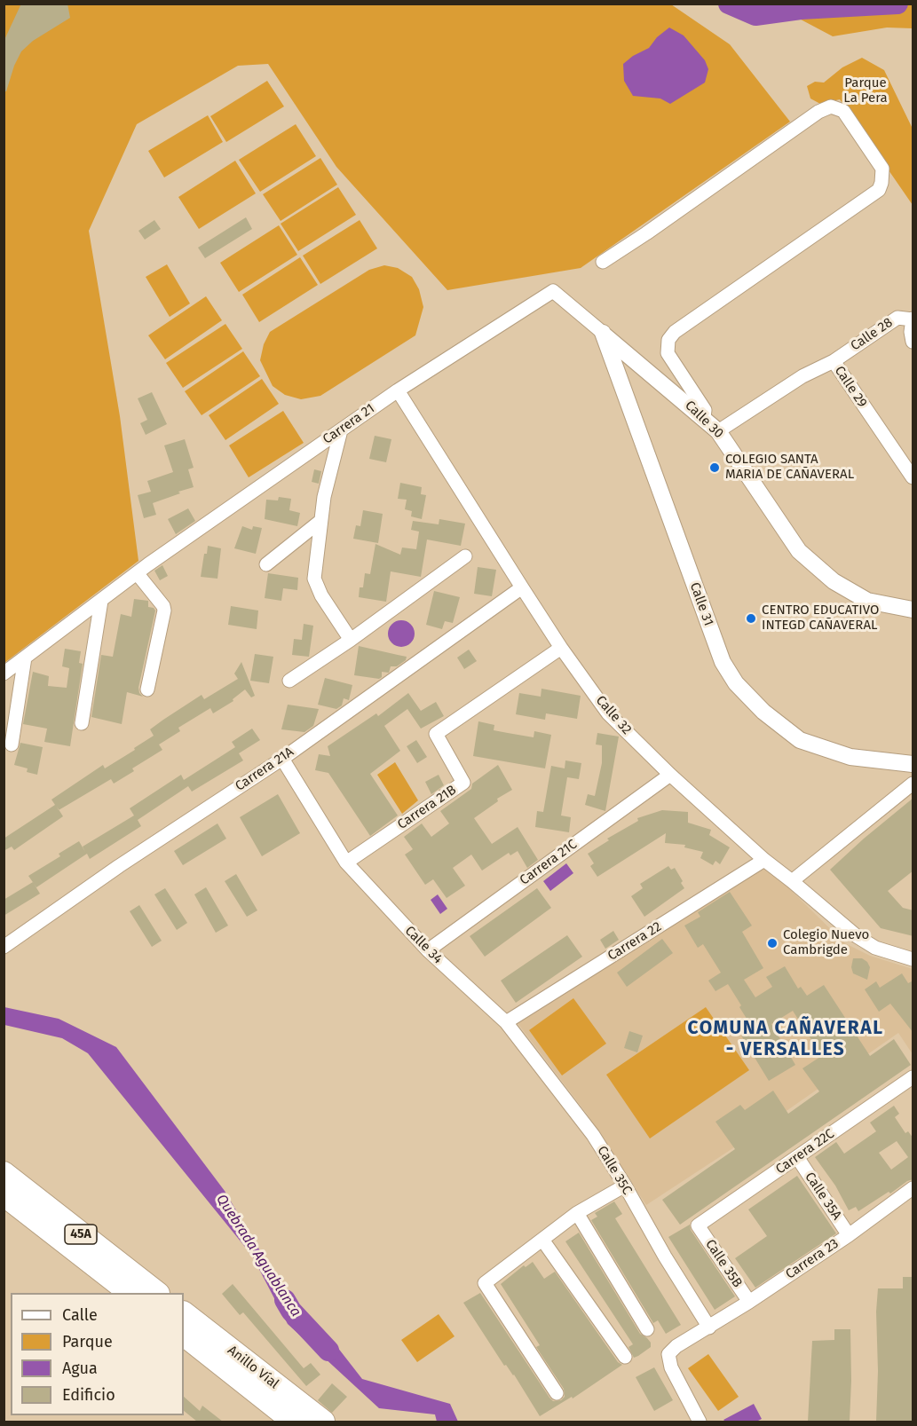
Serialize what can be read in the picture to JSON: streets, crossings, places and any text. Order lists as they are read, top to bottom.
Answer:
{
  "streets": {
    "highway": ["45A", "Anillo Víal"],
    "street": [
      "Calle 28",
      "Calle 29",
      "Calle 30",
      "Carrera 21",
      "Calle 31",
      "Calle 32",
      "Carrera 21A",
      "Carrera 21B",
      "Carrera 21C",
      "Carrera 22",
      "Calle 34",
      "Carrera 22C",
      "Calle 35C",
      "Calle 35A",
      "Carrera 23",
      "Calle 35B"
    ]
  },
  "crossings": [
    ["Calle 28", "Calle 29"],
    ["Calle 29", "Calle 30"],
    ["Calle 30", "Carrera 21"],
    ["Calle 30", "Calle 31"],
    ["Carrera 21", "Calle 32"],
    ["Calle 32", "Carrera 21A"],
    ["Calle 32", "Carrera 21B"],
    ["Calle 32", "Carrera 21C"],
    ["Calle 32", "Carrera 22"],
    ["Carrera 21B", "Calle 34"],
    ["Carrera 21C", "Calle 34"],
    ["Carrera 22", "Calle 34"],
    ["Carrera 22", "Calle 35C"],
    ["Calle 34", "Calle 35C"],
    ["Carrera 22C", "Calle 35A"],
    ["Carrera 22C", "Calle 35B"],
    ["Calle 35C", "Carrera 23"],
    ["Calle 35A", "Carrera 23"],
    ["Carrera 23", "Calle 35B"]
  ],
  "districts": ["COMUNA CAÑAVERAL - VERSALLES"],
  "water": ["Quebrada Aguablanca"],
  "parks": ["Parque La Pera"],
  "places": ["COLEGIO SANTA MARIA DE CAÑAVERAL", "CENTRO EDUCATIVO INTEGD CAÑAVERAL", "Colegio Nuevo Cambrigde"],
  "legend": [
    "Calle",
    "Parque",
    "Agua",
    "Edificio"
  ]
}
